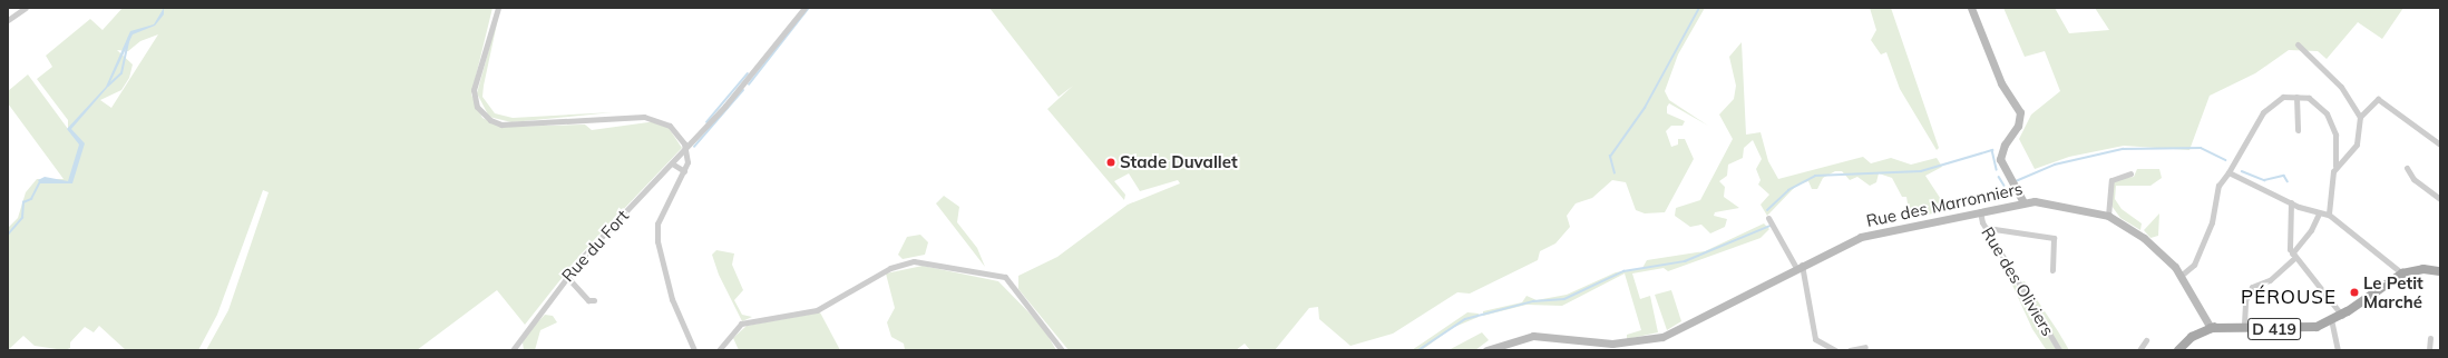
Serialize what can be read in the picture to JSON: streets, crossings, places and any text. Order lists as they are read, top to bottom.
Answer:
{
  "streets": {
    "main road": ["D 419"],
    "street": ["Rue des Marronniers", "Rue du Fort", "Rue des Oliviers"]
  },
  "crossings": [
    ["Rue des Marronniers", "Rue des Oliviers"],
    ["Rue des Marronniers", "D 419"]
  ],
  "districts": ["PÉROUSE"],
  "places": ["Stade Duvallet", "Le Petit Marché"]
}
